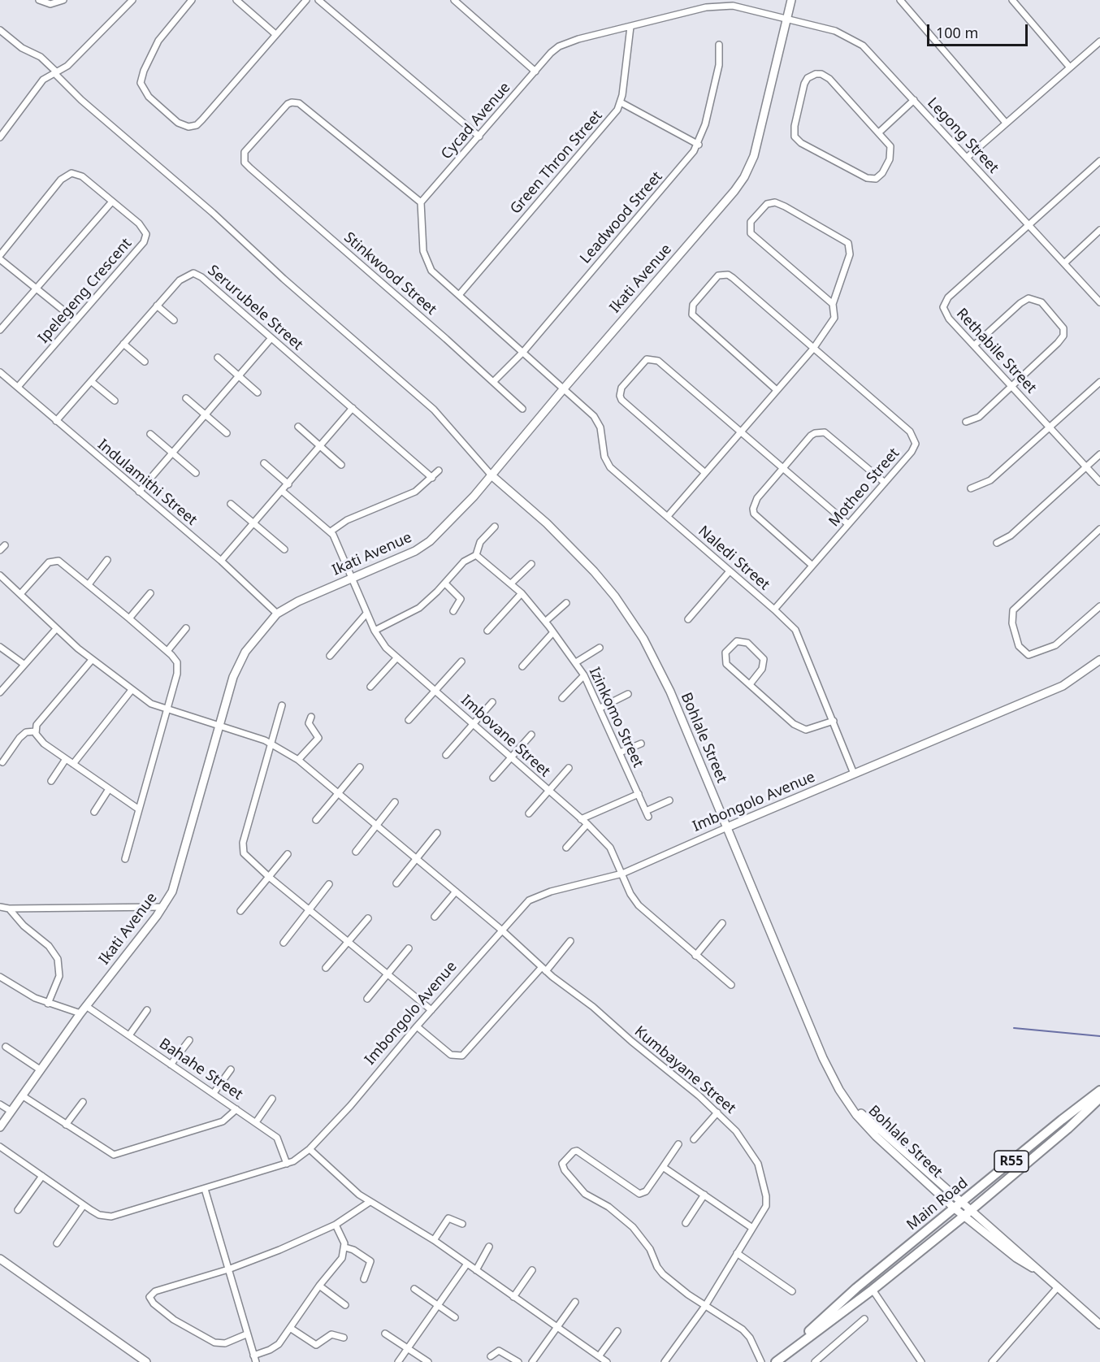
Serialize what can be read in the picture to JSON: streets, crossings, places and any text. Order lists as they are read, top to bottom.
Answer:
{
  "streets": {
    "main road": ["R55", "Main Road"],
    "street": [
      "Cycad Avenue",
      "Legong Street",
      "Green Thron Street",
      "Leadwood Street",
      "Stinkwood Street",
      "Ikati Avenue",
      "Ipelegeng Crescent",
      "Serurubele Street",
      "Rethabile Street",
      "Indulamithi Street",
      "Motheo Street",
      "Naledi Street",
      "Izinkomo Street",
      "Imbovane Street",
      "Bohlale Street",
      "Imbongolo Avenue",
      "Bahahe Street",
      "Kumbayane Street"
    ]
  },
  "crossings": [
    ["Cycad Avenue", "Legong Street"],
    ["Cycad Avenue", "Green Thron Street"],
    ["Cycad Avenue", "Stinkwood Street"],
    ["Cycad Avenue", "Ikati Avenue"],
    ["Legong Street", "Ikati Avenue"],
    ["Legong Street", "Rethabile Street"],
    ["Leadwood Street", "Stinkwood Street"],
    ["Ikati Avenue", "Indulamithi Street"],
    ["Ikati Avenue", "Naledi Street"],
    ["Ikati Avenue", "Imbovane Street"],
    ["Ikati Avenue", "Bohlale Street"],
    ["Ikati Avenue", "Bahahe Street"],
    ["Ikati Avenue", "Kumbayane Street"],
    ["Ipelegeng Crescent", "Indulamithi Street"],
    ["Serurubele Street", "Indulamithi Street"],
    ["Motheo Street", "Naledi Street"],
    ["Naledi Street", "Imbongolo Avenue"],
    ["Imbovane Street", "Imbongolo Avenue"],
    ["Bohlale Street", "Imbongolo Avenue"],
    ["Bohlale Street", "Main Road"],
    ["Imbongolo Avenue", "Bahahe Street"],
    ["Imbongolo Avenue", "Kumbayane Street"]
  ],
  "scale_bar": "100 m"
}
